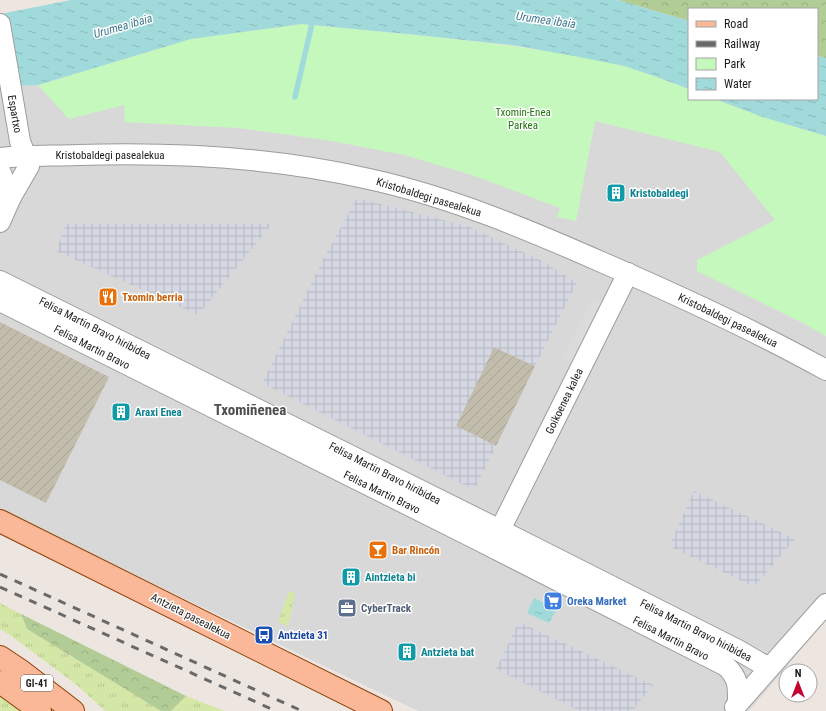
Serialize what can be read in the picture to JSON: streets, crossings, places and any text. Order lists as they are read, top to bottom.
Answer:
{
  "streets": {
    "main road": ["Antzieta pasealekua", "GI-41"],
    "street": [
      "Espartxo",
      "Kristobaldegi pasealekua",
      "Felisa Martin Bravo hiribidea",
      "Felisa Martin Bravo",
      "Goikoenea kalea"
    ]
  },
  "crossings": [
    ["Espartxo", "Kristobaldegi pasealekua"],
    ["Kristobaldegi pasealekua", "Goikoenea kalea"],
    ["Felisa Martin Bravo hiribidea", "Goikoenea kalea"]
  ],
  "districts": ["Txomiñenea"],
  "water": ["Urumea ibaia"],
  "parks": ["Txomin-Enea Parkea"],
  "places": {
    "building": [
      "Kristobaldegi",
      "Araxi Enea",
      "Aintzieta bi",
      "Antzieta bat"
    ],
    "restaurant": ["Txomin berria"],
    "bar": ["Bar Rincón"],
    "supermarket": ["Oreka Market"],
    "office": ["CyberTrack"],
    "bus stop": ["Antzieta 31"]
  },
  "legend": [
    "Road",
    "Railway",
    "Park",
    "Water"
  ],
  "north": "top"
}
